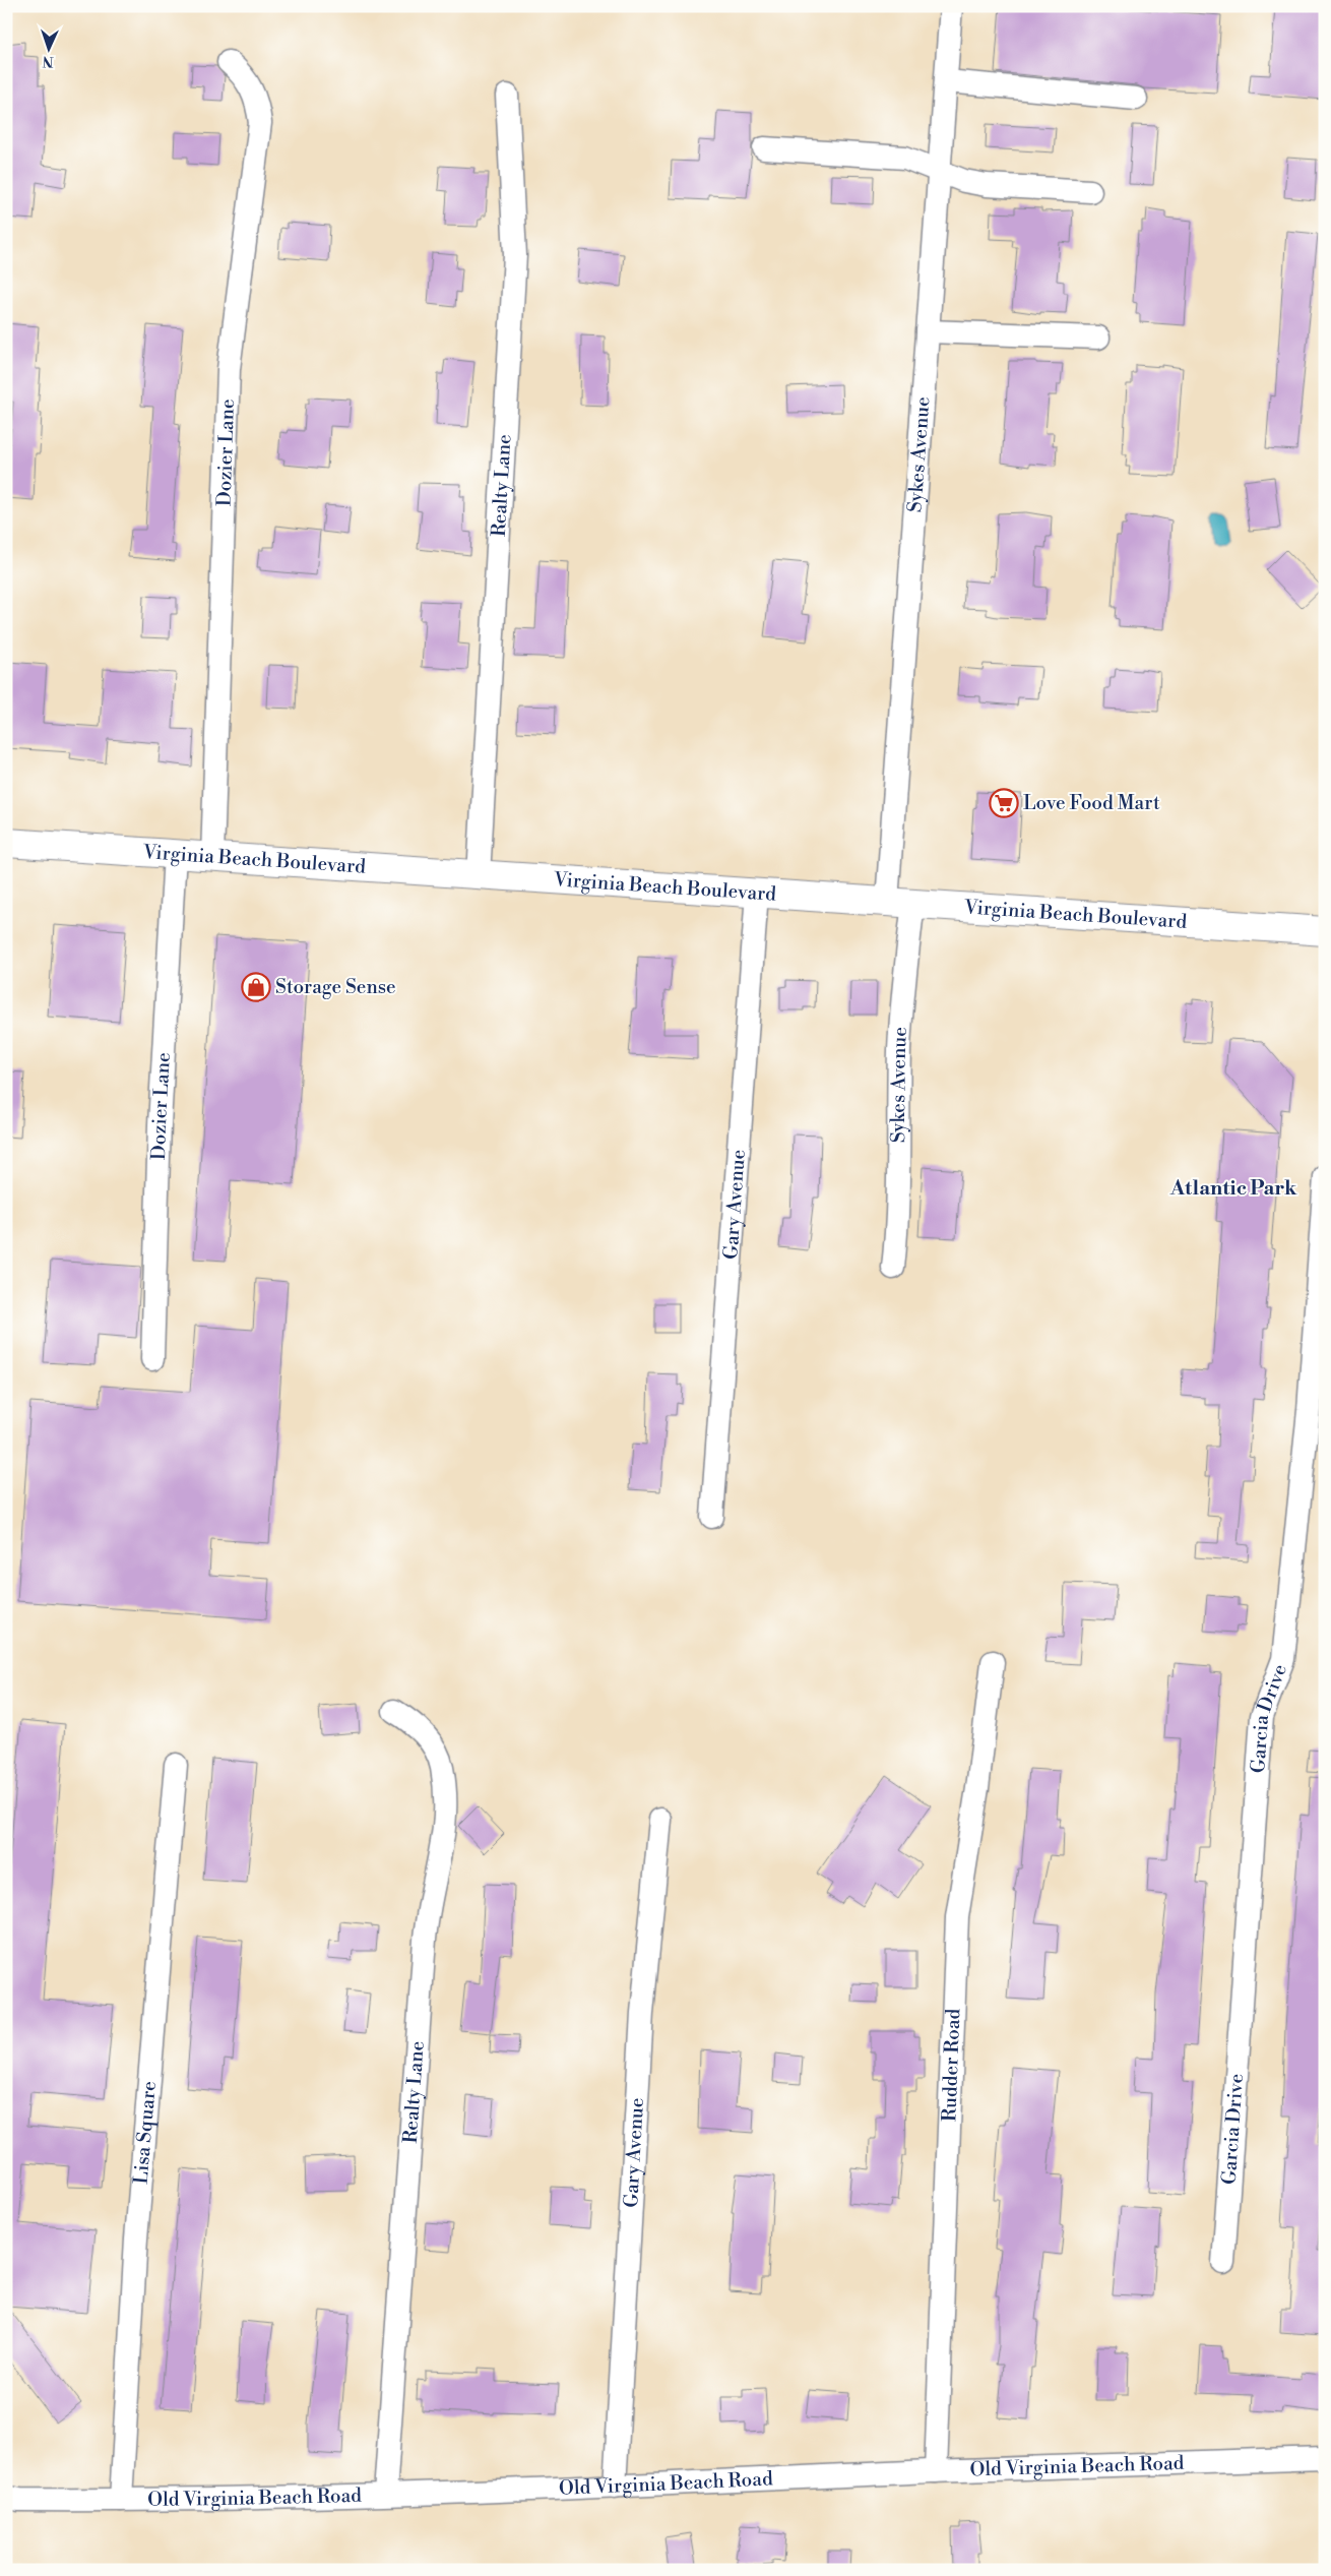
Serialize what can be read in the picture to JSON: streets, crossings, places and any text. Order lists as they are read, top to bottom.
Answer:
{
  "streets": {
    "main road": ["Virginia Beach Boulevard"],
    "street": [
      "Dozier Lane",
      "Sykes Avenue",
      "Realty Lane",
      "Gary Avenue",
      "Garcia Drive",
      "Rudder Road",
      "Lisa Square",
      "Old Virginia Beach Road"
    ]
  },
  "crossings": [
    ["Dozier Lane", "Virginia Beach Boulevard"],
    ["Sykes Avenue", "Virginia Beach Boulevard"],
    ["Realty Lane", "Virginia Beach Boulevard"],
    ["Realty Lane", "Old Virginia Beach Road"],
    ["Virginia Beach Boulevard", "Gary Avenue"],
    ["Gary Avenue", "Old Virginia Beach Road"],
    ["Rudder Road", "Old Virginia Beach Road"],
    ["Lisa Square", "Old Virginia Beach Road"]
  ],
  "districts": ["Atlantic Park"],
  "places": {
    "supermarket": ["Love Food Mart"],
    "shop": ["Storage Sense"]
  },
  "north": "bottom"
}
